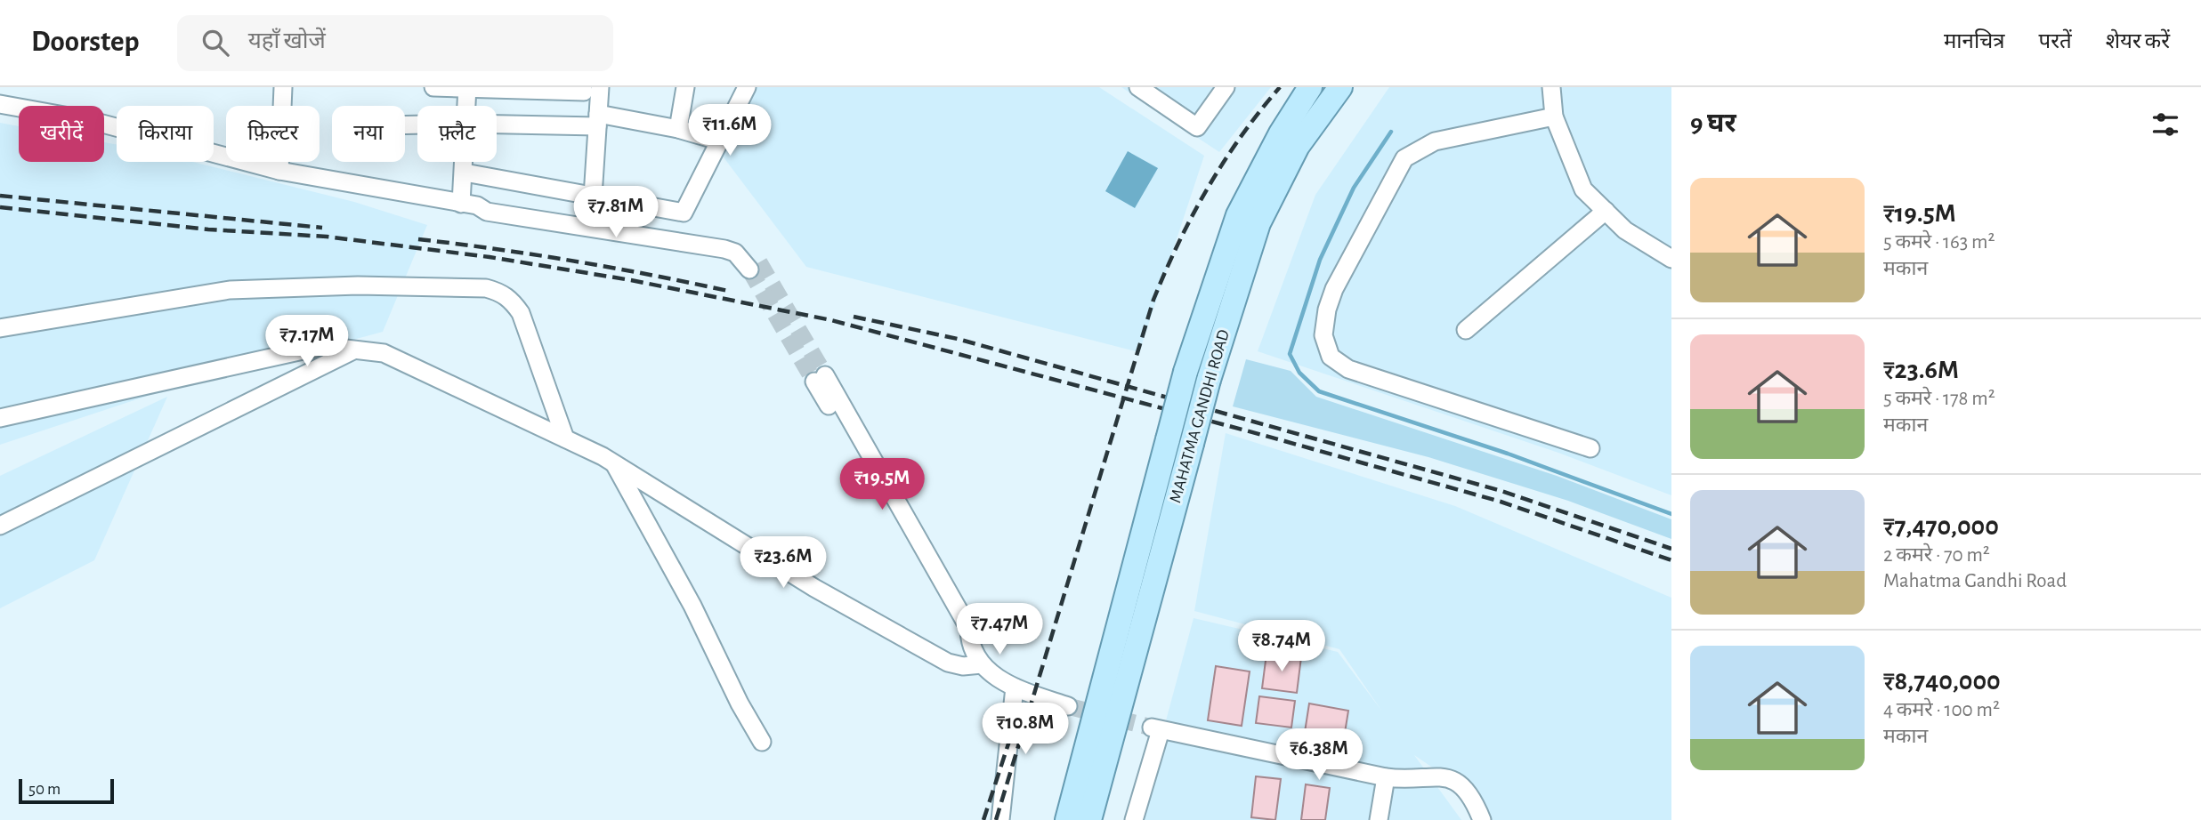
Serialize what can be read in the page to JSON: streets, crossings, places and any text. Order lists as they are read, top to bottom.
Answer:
{
  "streets": {
    "main road": ["MAHATMA GANDHI ROAD"]
  },
  "scale_bar": "50 m",
  "page": {
    "header": "Doorstep",
    "search": "यहाँ खोजें",
    "nav": ["मानचित्र", "परतें", "शेयर करें"],
    "heading": "9 घर",
    "price": [
      "₹11.6M",
      "₹7.81M",
      "₹7.17M",
      "₹19.5M",
      "₹23.6M",
      "₹7.47M",
      "₹8.74M",
      "₹10.8M",
      "₹6.38M"
    ],
    "chip": [
      "खरीदें",
      "किराया",
      "फ़िल्टर",
      "नया",
      "फ़्लैट"
    ],
    "list": [
      {
        "name": "₹19.5M",
        "note": "5 कमरे · 163 m² · मकान"
      },
      {
        "name": "₹23.6M",
        "note": "5 कमरे · 178 m² · मकान"
      },
      {
        "name": "₹7,470,000",
        "note": "2 कमरे · 70 m² · Mahatma Gandhi Road"
      },
      {
        "name": "₹8,740,000",
        "note": "4 कमरे · 100 m² · मकान"
      }
    ],
    "scale": "50 m"
  }
}
